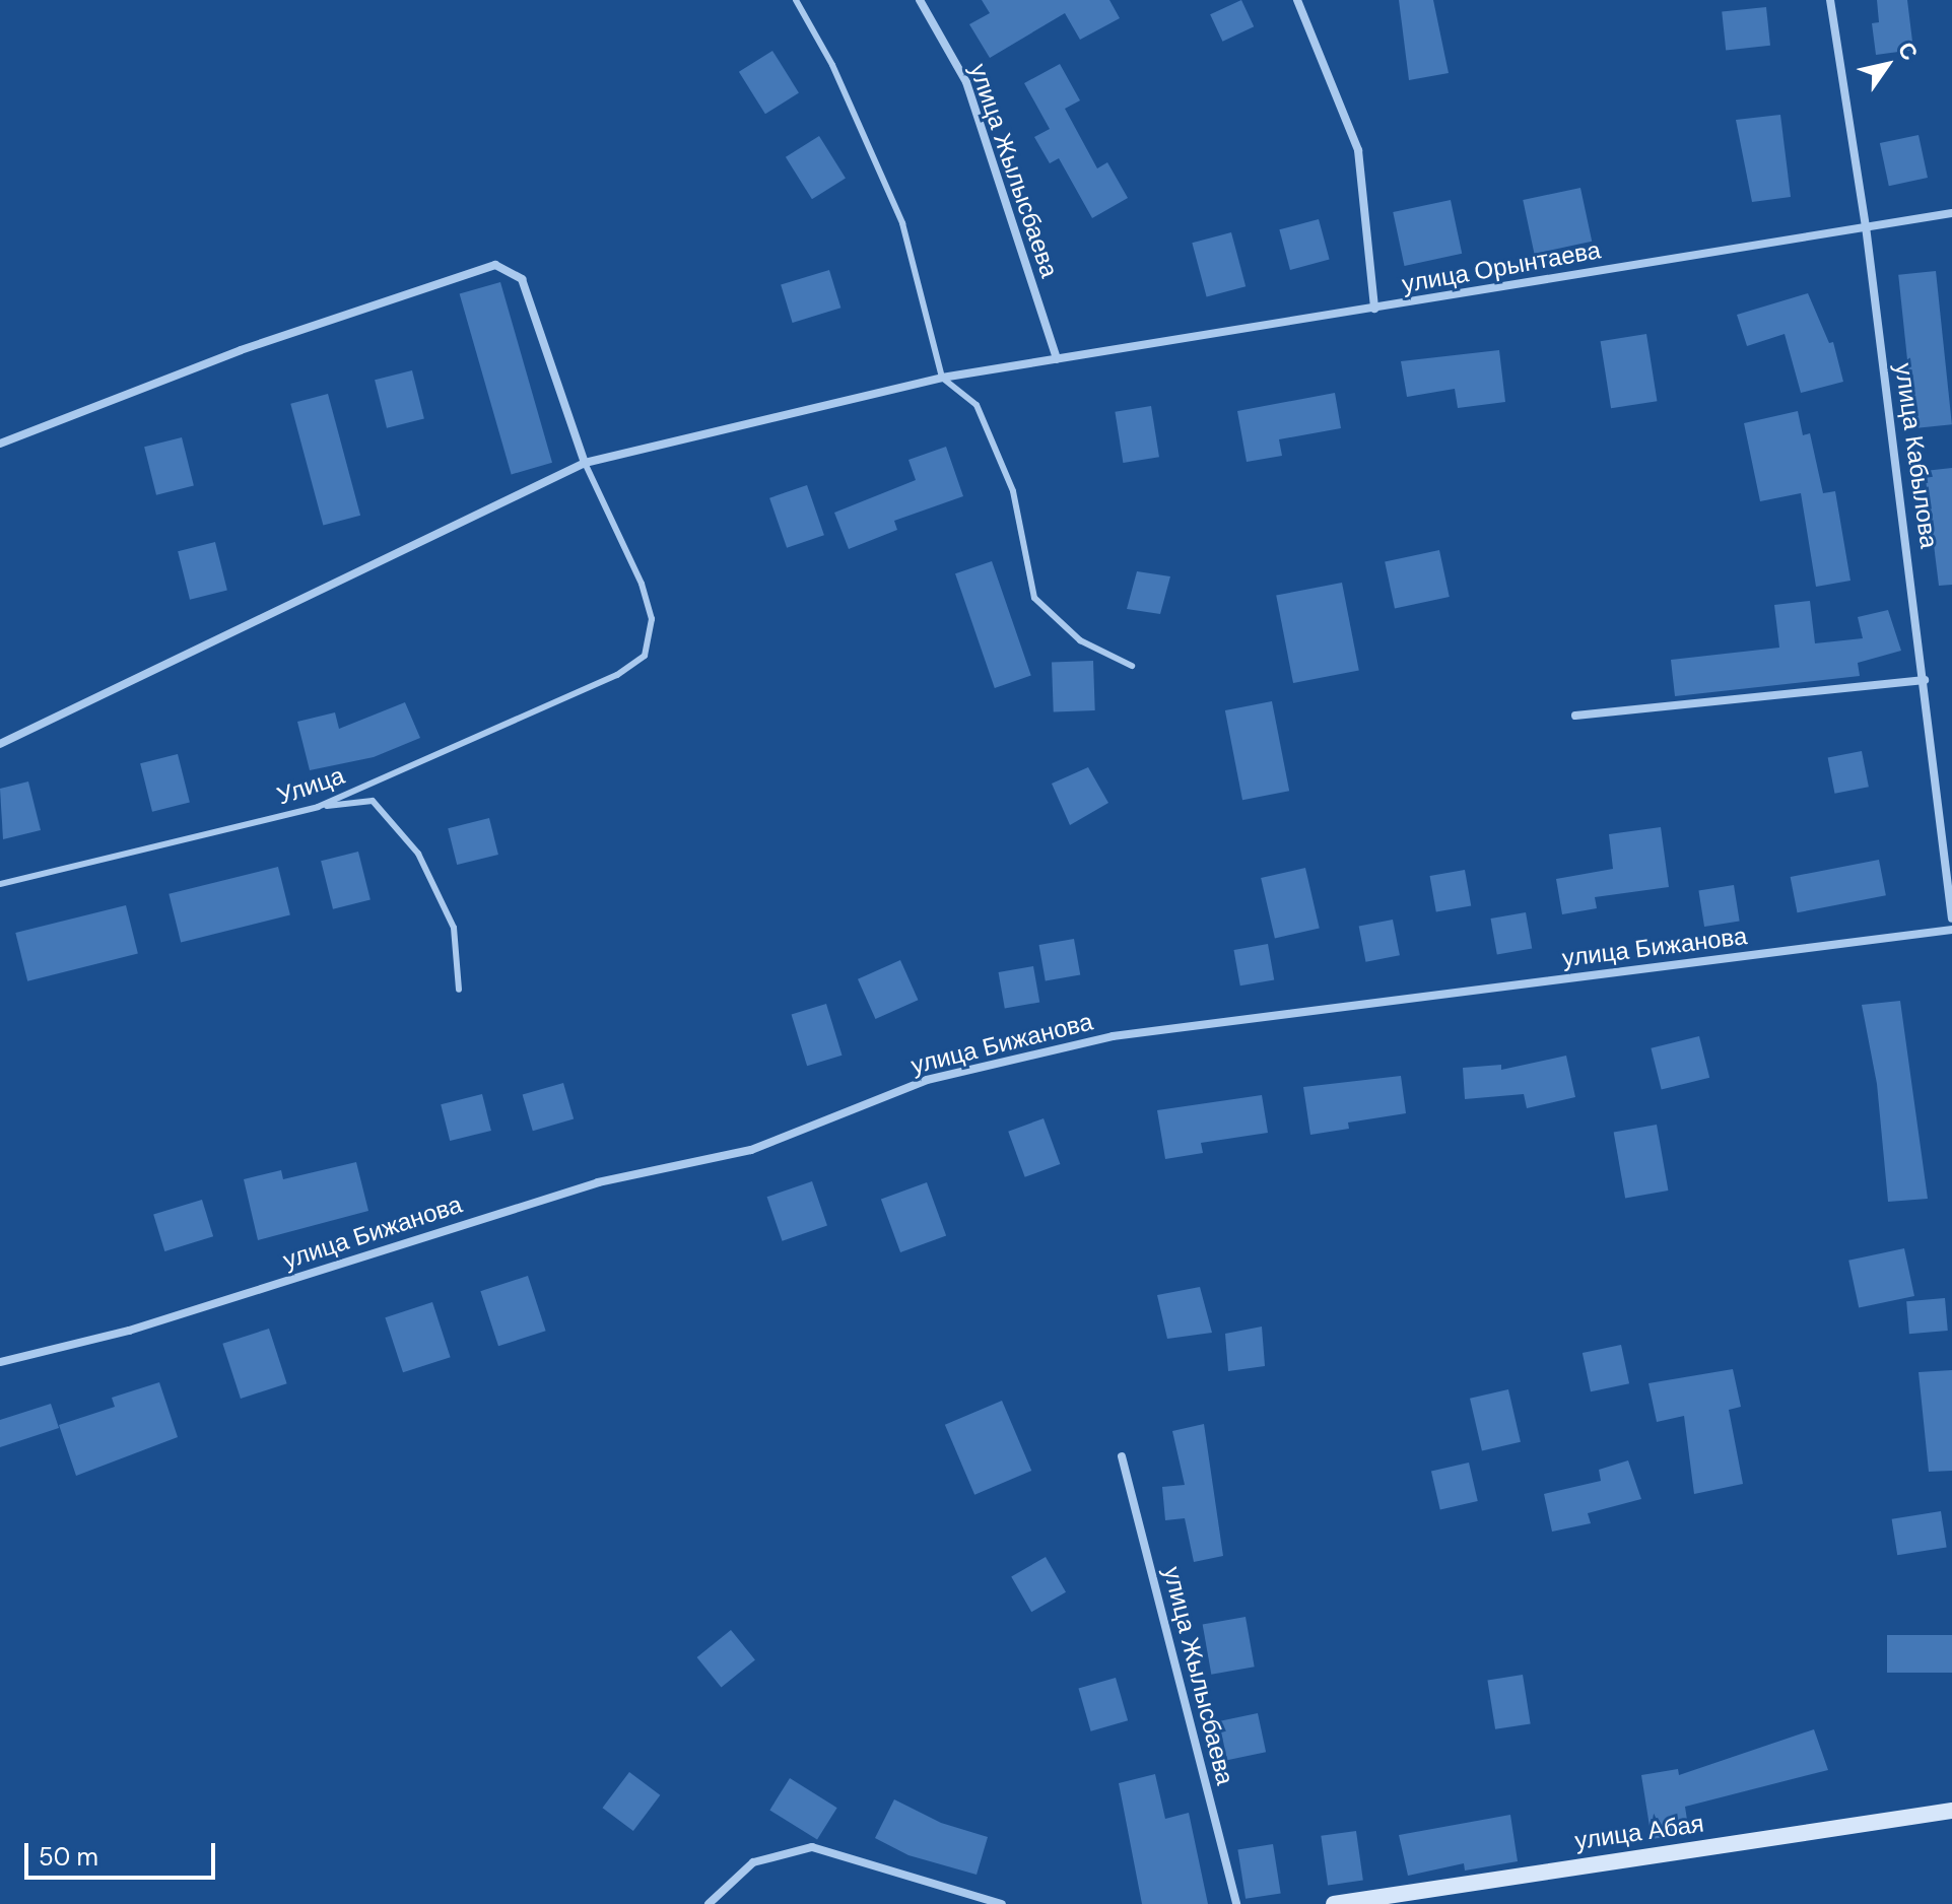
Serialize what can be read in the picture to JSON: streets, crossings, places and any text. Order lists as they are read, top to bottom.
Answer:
{
  "streets": {
    "street": [
      "улица Жылысбаева",
      "улица Орынтаева",
      "улица Кабылова",
      "улица Бижанова",
      "улица Абая"
    ],
    "lane": ["Улица"]
  },
  "crossings": [
    ["улица Жылысбаева", "улица Орынтаева"],
    ["улица Орынтаева", "улица Кабылова"],
    ["улица Орынтаева", "Улица"]
  ],
  "scale_bar": "50 m",
  "north": "top right"
}
